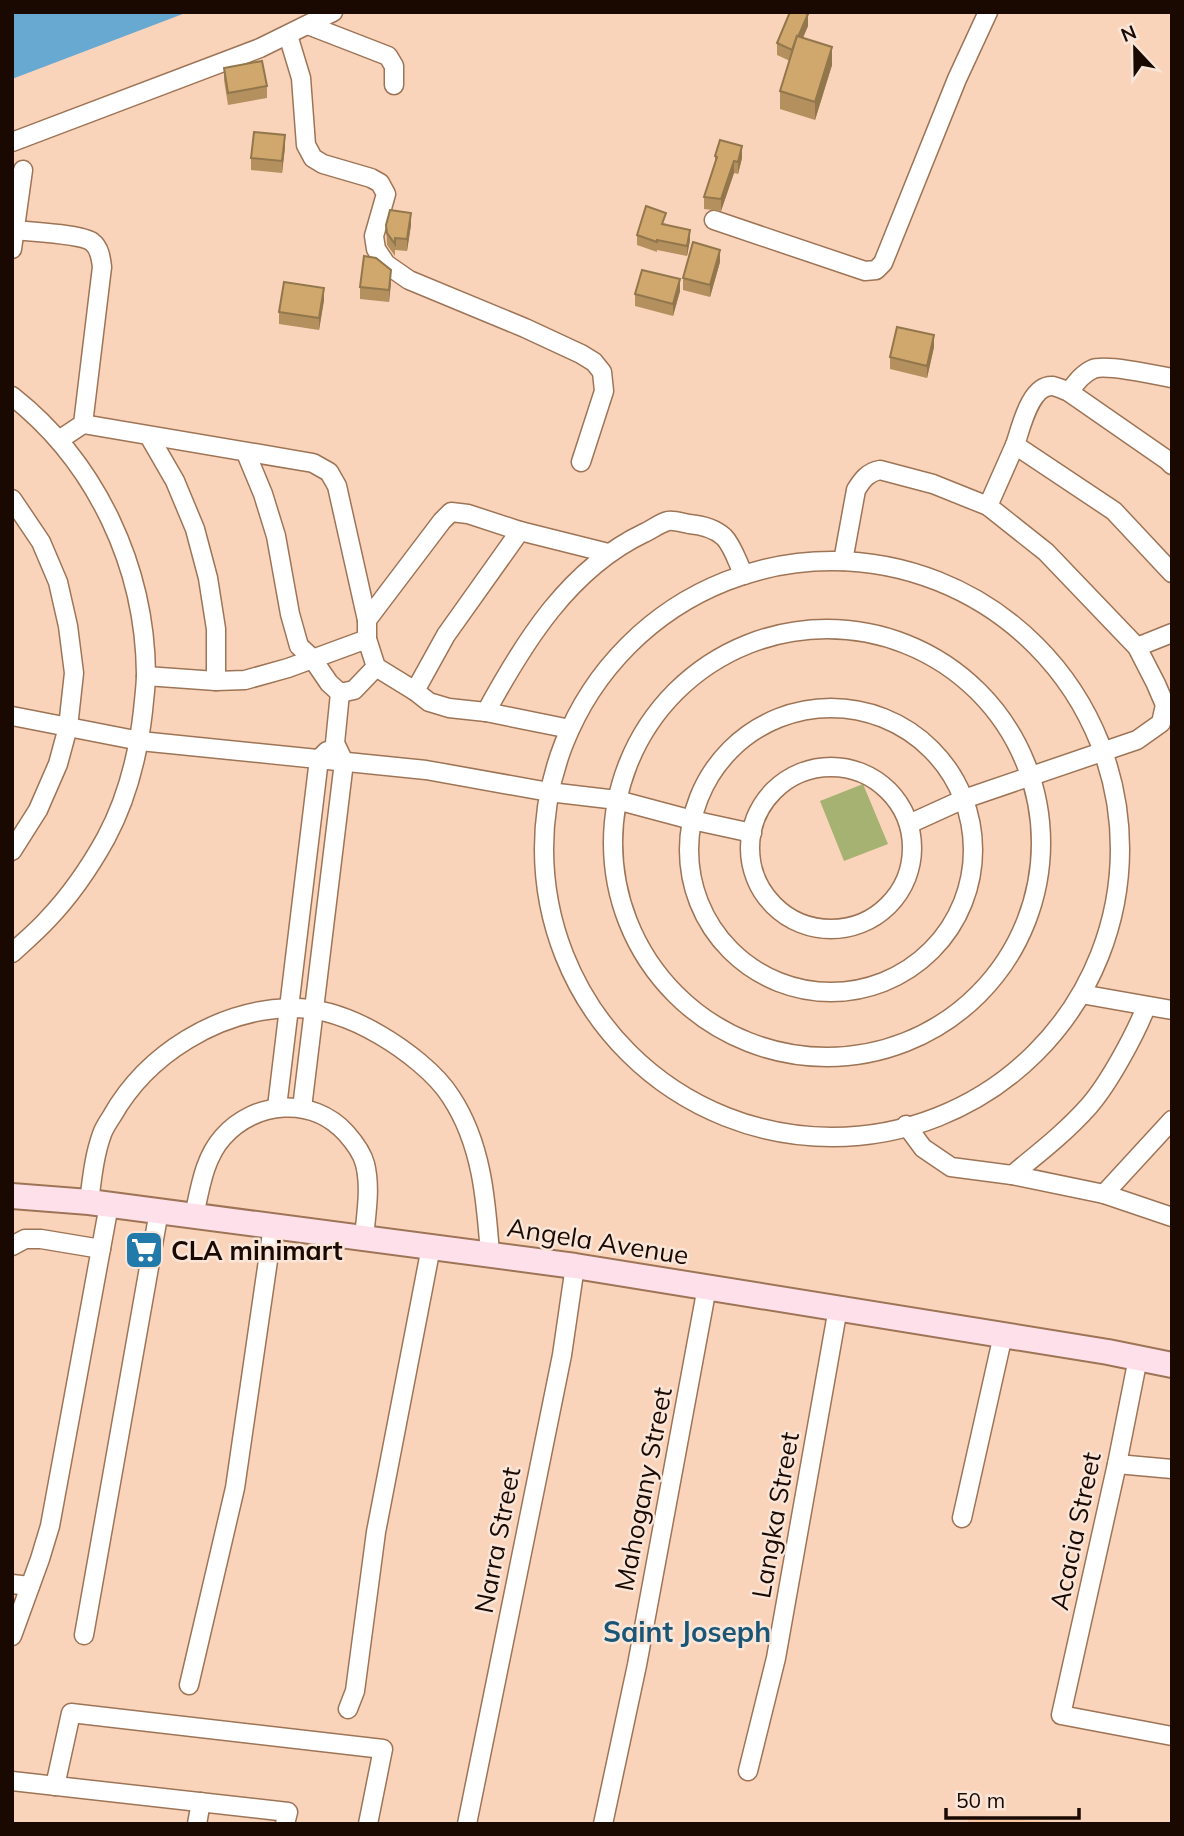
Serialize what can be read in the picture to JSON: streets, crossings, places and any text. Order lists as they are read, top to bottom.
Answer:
{
  "streets": {
    "main road": ["Angela Avenue"],
    "street": [
      "Mahogany Street",
      "Langka Street",
      "Acacia Street",
      "Narra Street"
    ]
  },
  "crossings": [
    ["Angela Avenue", "Mahogany Street"],
    ["Angela Avenue", "Langka Street"],
    ["Angela Avenue", "Acacia Street"],
    ["Angela Avenue", "Narra Street"]
  ],
  "districts": ["Saint Joseph"],
  "places": {
    "supermarket": ["CLA minimart"]
  },
  "scale_bar": "50 m",
  "north": "top"
}
